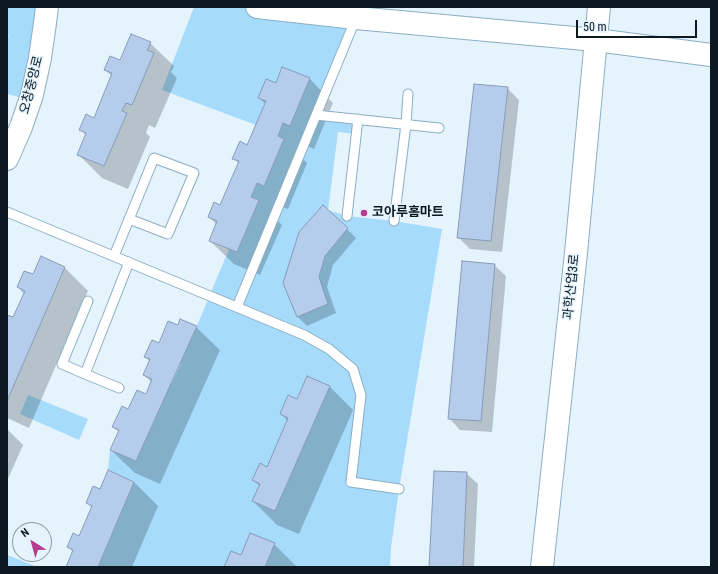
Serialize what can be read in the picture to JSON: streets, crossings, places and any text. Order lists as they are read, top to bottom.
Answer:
{
  "streets": {
    "street": ["오창중앙로", "과학산업3로"]
  },
  "places": ["코아루홈마트"],
  "scale_bar": "50 m",
  "north": "top left"
}
